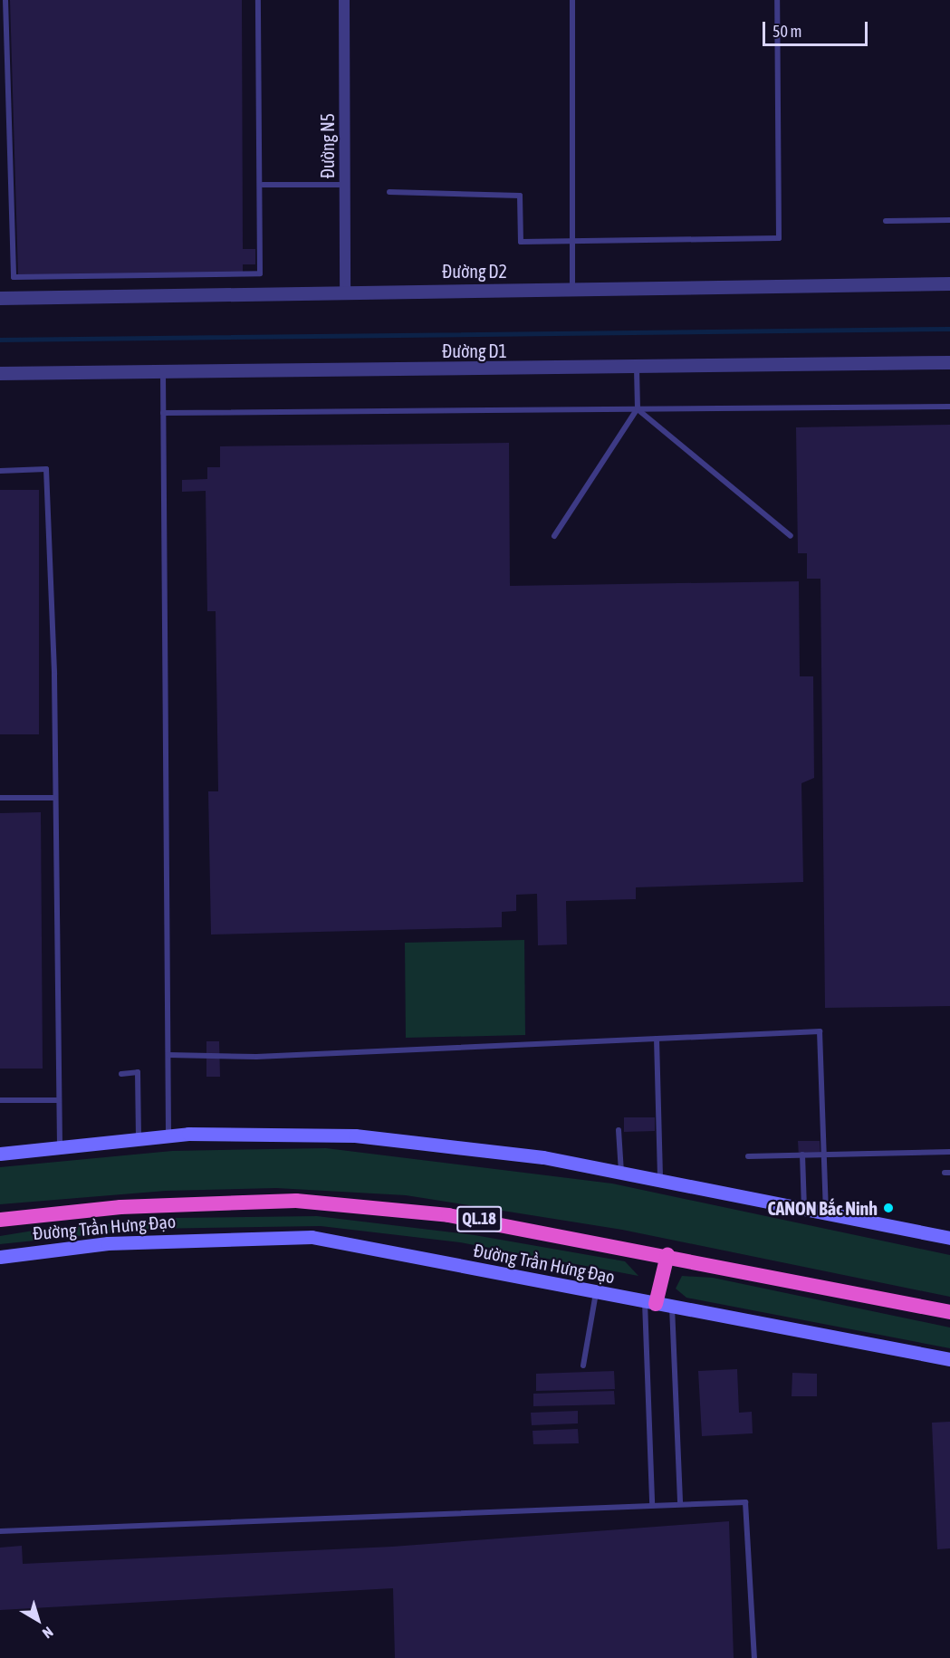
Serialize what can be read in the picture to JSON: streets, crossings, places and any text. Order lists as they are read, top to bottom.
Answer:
{
  "streets": {
    "highway": ["QL.18", "Đường Trần Hưng Đạo"],
    "street": ["Đường N5", "Đường D2", "Đường D1"]
  },
  "crossings": [
    ["Đường N5", "Đường D2"]
  ],
  "places": ["CANON Bắc Ninh"],
  "scale_bar": "50 m",
  "north": "bottom right"
}
